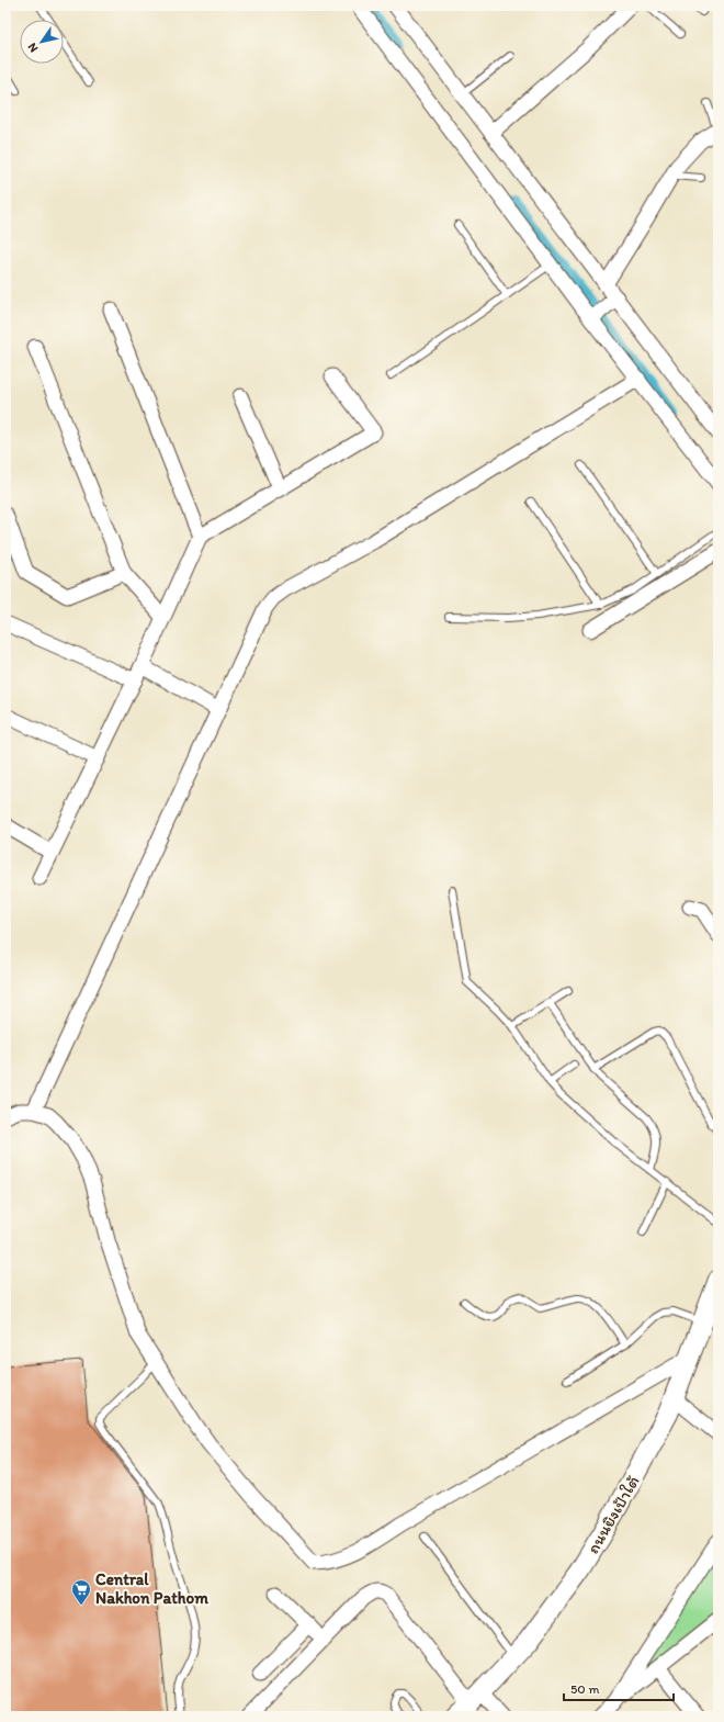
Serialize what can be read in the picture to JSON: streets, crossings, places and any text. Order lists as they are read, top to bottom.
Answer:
{
  "streets": {
    "main road": ["ถนนยิงเป้าใต้"]
  },
  "places": {
    "supermarket": ["Central Nakhon Pathom"]
  },
  "scale_bar": "50 m",
  "north": "bottom left"
}
